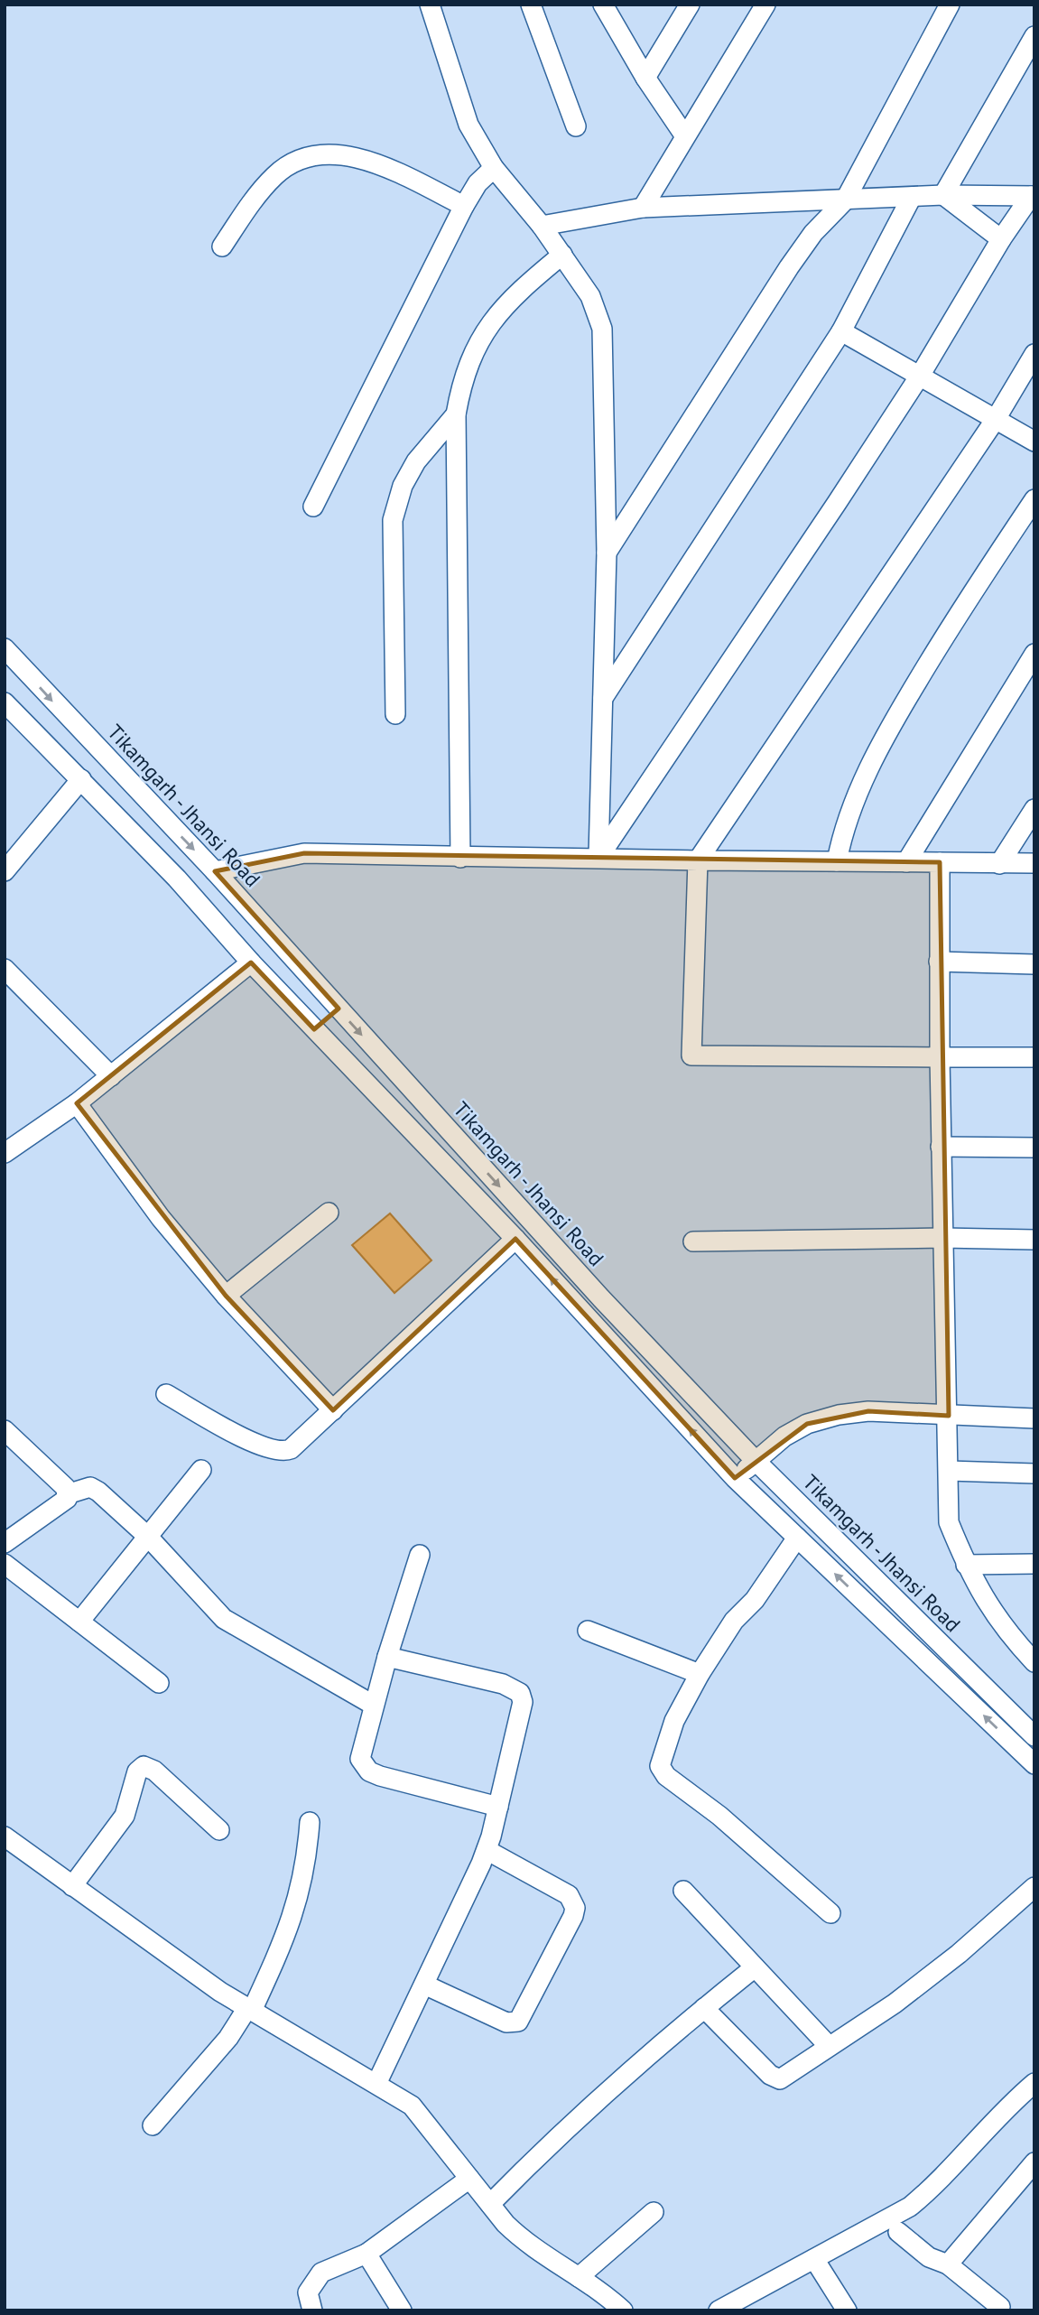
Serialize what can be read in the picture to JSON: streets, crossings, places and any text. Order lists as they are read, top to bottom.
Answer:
{
  "streets": {
    "street": ["Tikamgarh - Jhansi Road"]
  }
}
